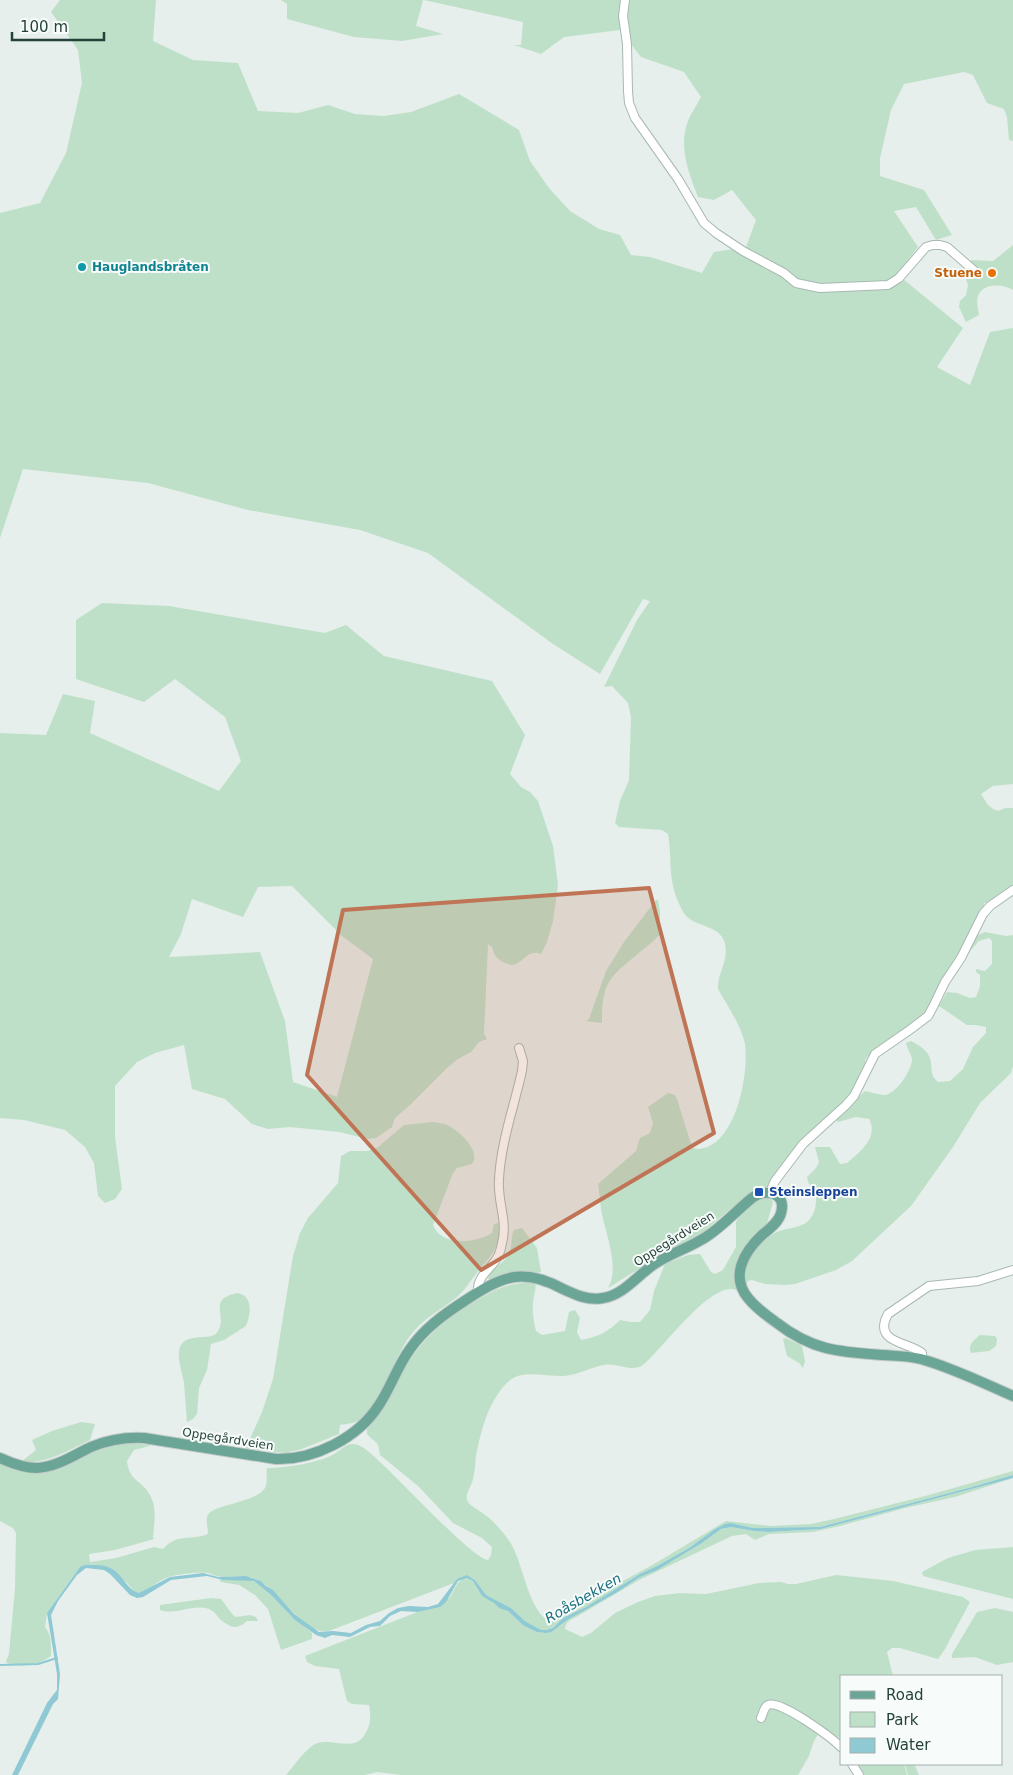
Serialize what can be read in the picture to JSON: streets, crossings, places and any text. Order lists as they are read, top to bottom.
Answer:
{
  "streets": {
    "main road": ["Oppegårdveien"]
  },
  "water": ["Roåsbekken"],
  "places": {
    "other": ["Hauglandsbråten", "Stuene"],
    "transit": ["Steinsleppen"]
  },
  "legend": ["Road", "Park", "Water"],
  "scale_bar": "100 m"
}
